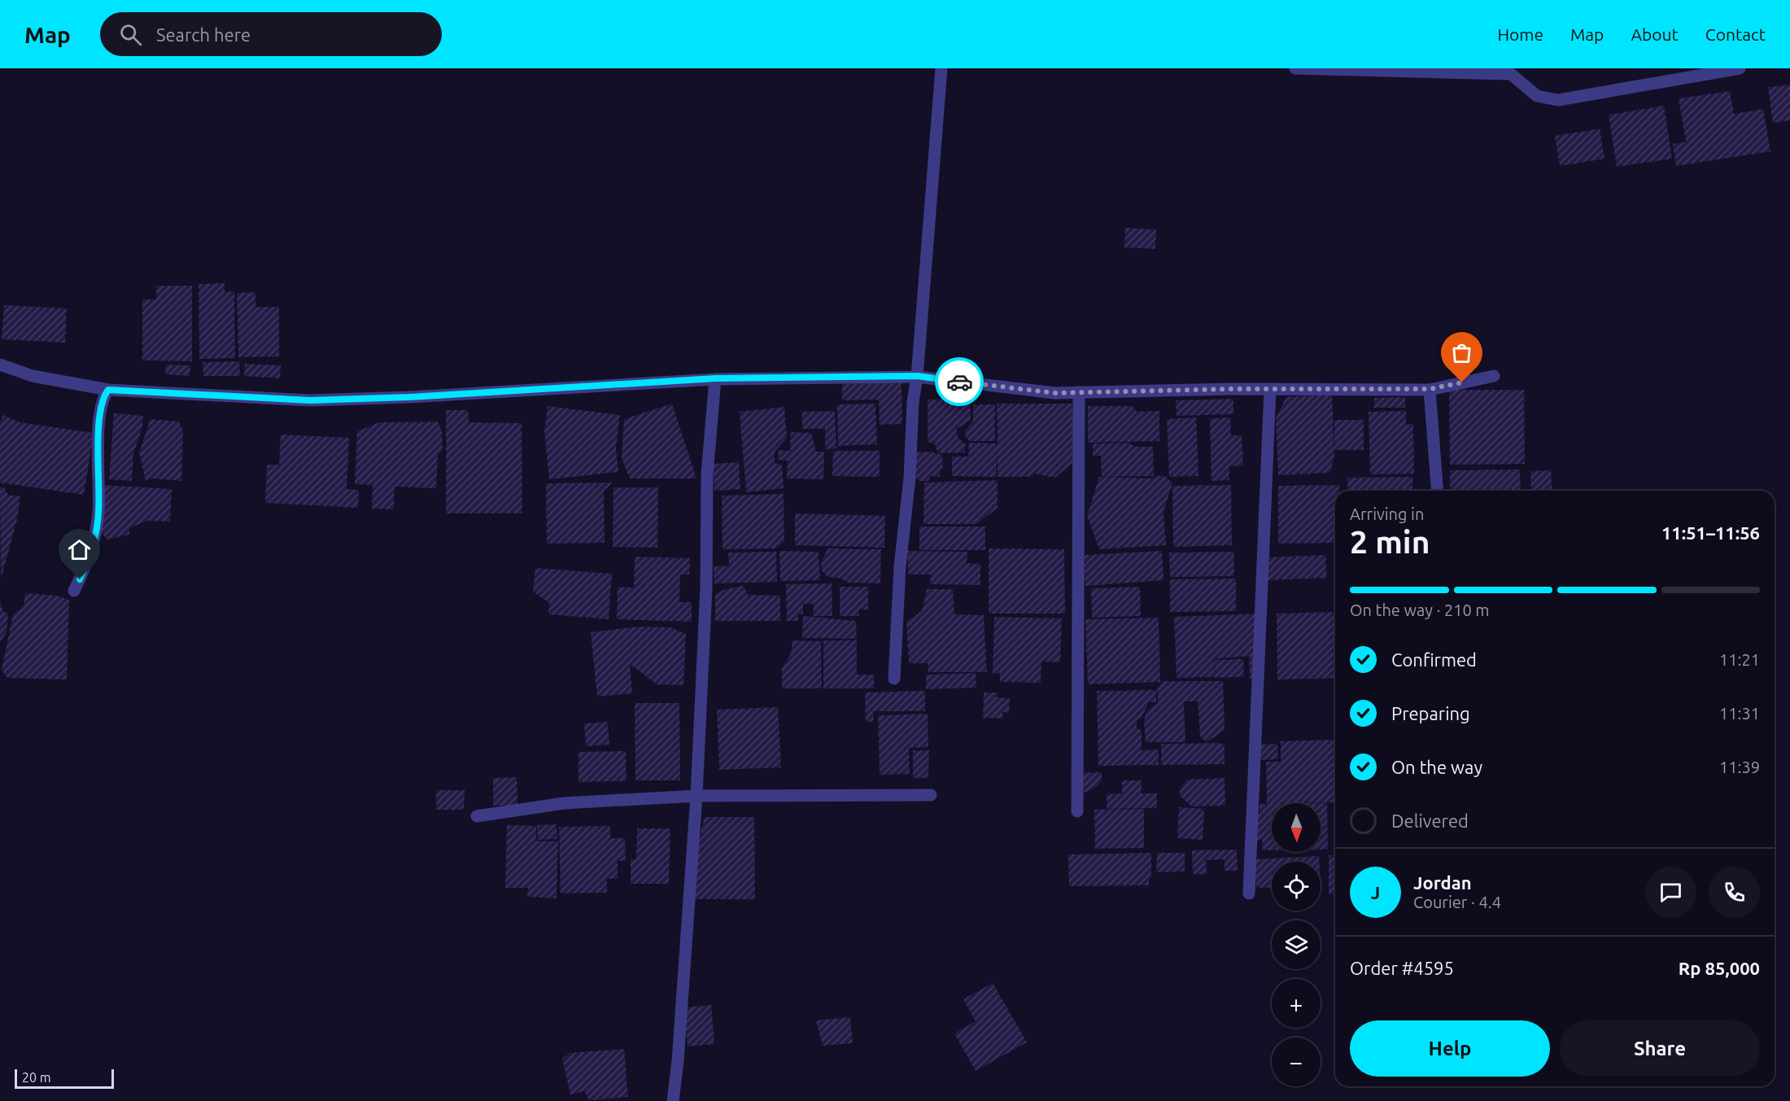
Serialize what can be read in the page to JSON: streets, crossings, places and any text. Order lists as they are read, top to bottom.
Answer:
{
  "scale_bar": "20 m",
  "north": "bottom",
  "page": {
    "header": "Map",
    "search": "Search here",
    "nav": [
      "Home",
      "Map",
      "About",
      "Contact"
    ],
    "heading": ["2 min", "Arriving in", "11:51–11:56"],
    "panel": [
      "Jordan",
      "Courier · 4.4",
      "Order #4595",
      "Rp 85,000"
    ],
    "bar": "On the way · 210 m",
    "list": [
      ["Confirmed", "11:21"],
      ["Preparing", "11:31"],
      ["On the way", "11:39"],
      "Delivered"
    ],
    "map_buttons": ["+", "−"],
    "round": "J",
    "buttons": ["Help", "Share"],
    "scale": "20 m"
  }
}
